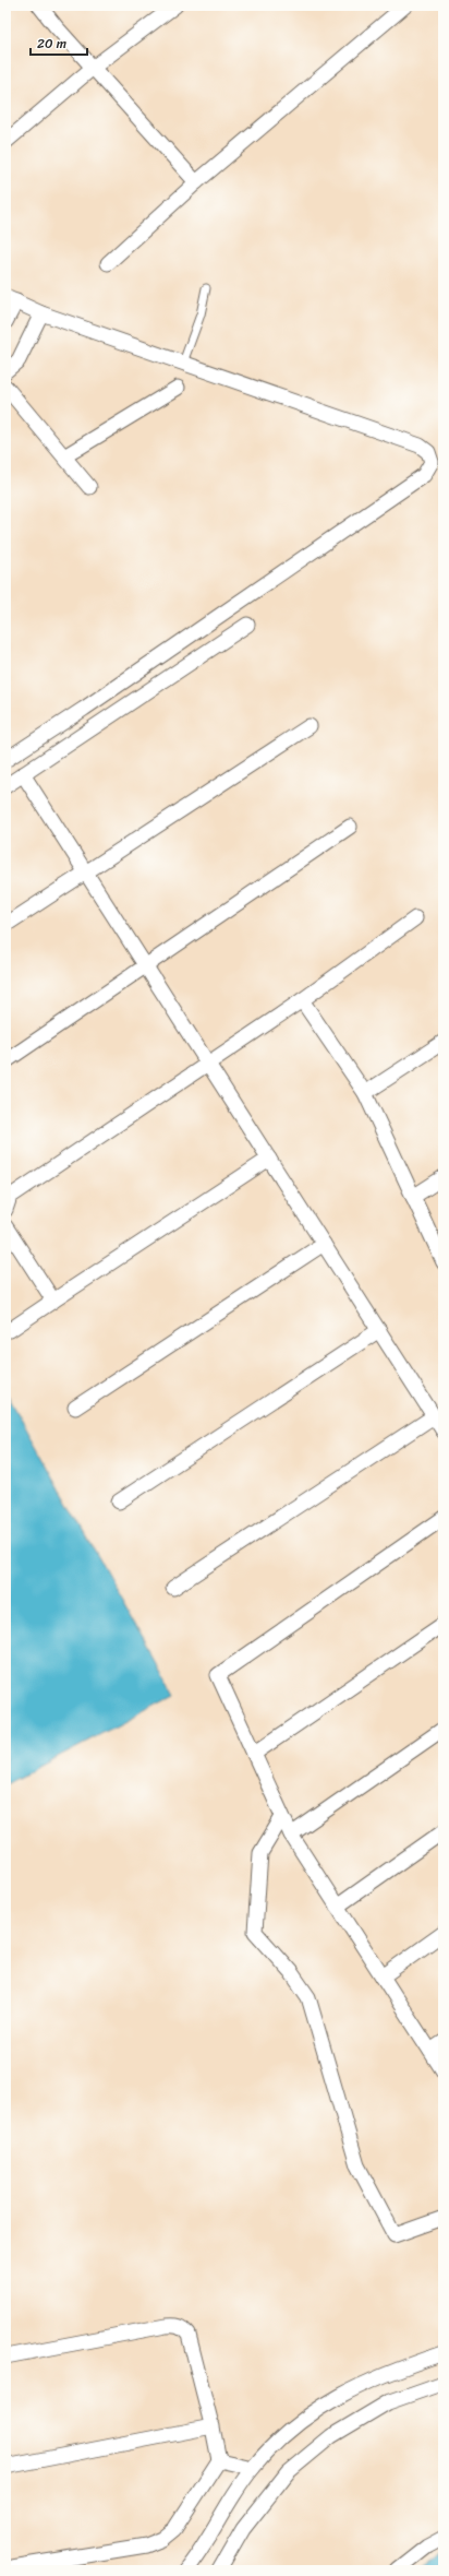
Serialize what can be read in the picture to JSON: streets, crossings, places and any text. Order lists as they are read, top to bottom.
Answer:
{
  "scale_bar": "20 m"
}
